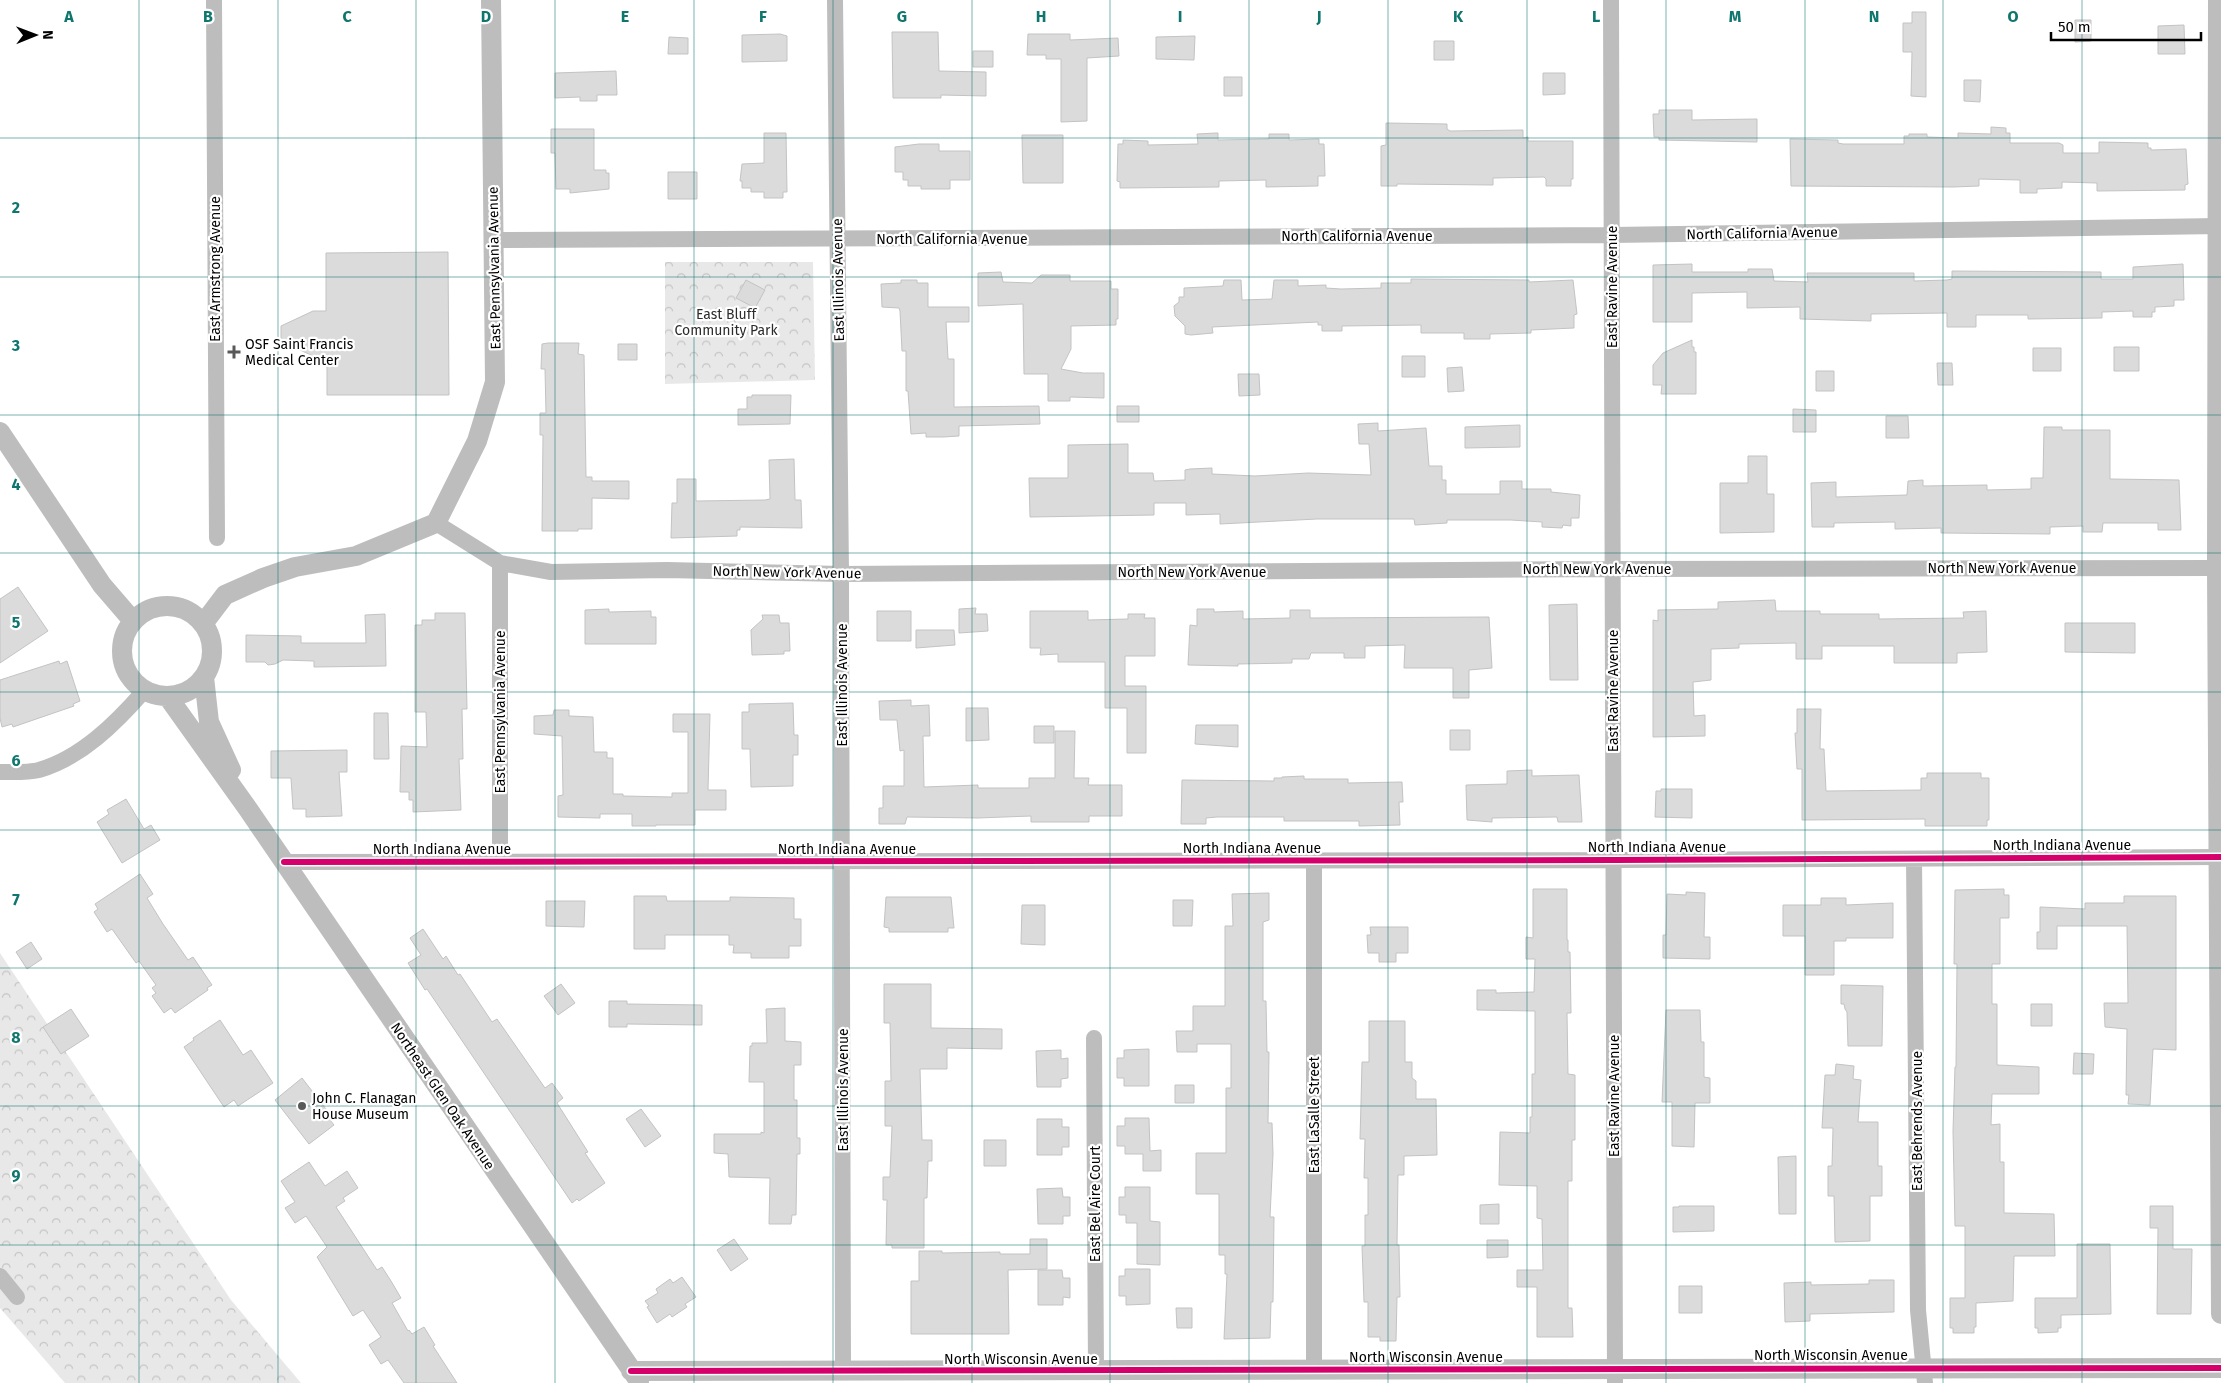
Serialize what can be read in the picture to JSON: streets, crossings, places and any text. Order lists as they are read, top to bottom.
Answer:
{
  "streets": {
    "street": [
      "North California Avenue",
      "East Pennsylvania Avenue",
      "East Armstrong Avenue",
      "East Illinois Avenue",
      "East Ravine Avenue",
      "North New York Avenue",
      "North Indiana Avenue",
      "Northeast Glen Oak Avenue",
      "East LaSalle Street",
      "East Behrends Avenue",
      "East Bel Aire Court",
      "North Wisconsin Avenue"
    ]
  },
  "crossings": [
    ["North California Avenue", "East Pennsylvania Avenue"],
    ["North California Avenue", "East Illinois Avenue"],
    ["North California Avenue", "East Ravine Avenue"],
    ["East Pennsylvania Avenue", "North New York Avenue"],
    ["East Pennsylvania Avenue", "North Indiana Avenue"],
    ["East Illinois Avenue", "North New York Avenue"],
    ["East Illinois Avenue", "North Indiana Avenue"],
    ["East Illinois Avenue", "North Wisconsin Avenue"],
    ["East Ravine Avenue", "North New York Avenue"],
    ["East Ravine Avenue", "North Indiana Avenue"],
    ["East Ravine Avenue", "North Wisconsin Avenue"],
    ["North Indiana Avenue", "Northeast Glen Oak Avenue"],
    ["North Indiana Avenue", "East LaSalle Street"],
    ["North Indiana Avenue", "East Behrends Avenue"],
    ["Northeast Glen Oak Avenue", "North Wisconsin Avenue"],
    ["East LaSalle Street", "North Wisconsin Avenue"],
    ["East Behrends Avenue", "North Wisconsin Avenue"],
    ["East Bel Aire Court", "North Wisconsin Avenue"]
  ],
  "parks": ["East Bluff Community Park"],
  "places": {
    "health": ["OSF Saint Francis Medical Center"],
    "other": ["John C. Flanagan House Museum"]
  },
  "scale_bar": "50 m",
  "north": "right",
  "grid": {
    "columns": [
      "A",
      "B",
      "C",
      "D",
      "E",
      "F",
      "G",
      "H",
      "I",
      "J",
      "K",
      "L",
      "M",
      "N",
      "O"
    ],
    "rows": [
      "2",
      "3",
      "4",
      "5",
      "6",
      "7",
      "8",
      "9"
    ]
  }
}
